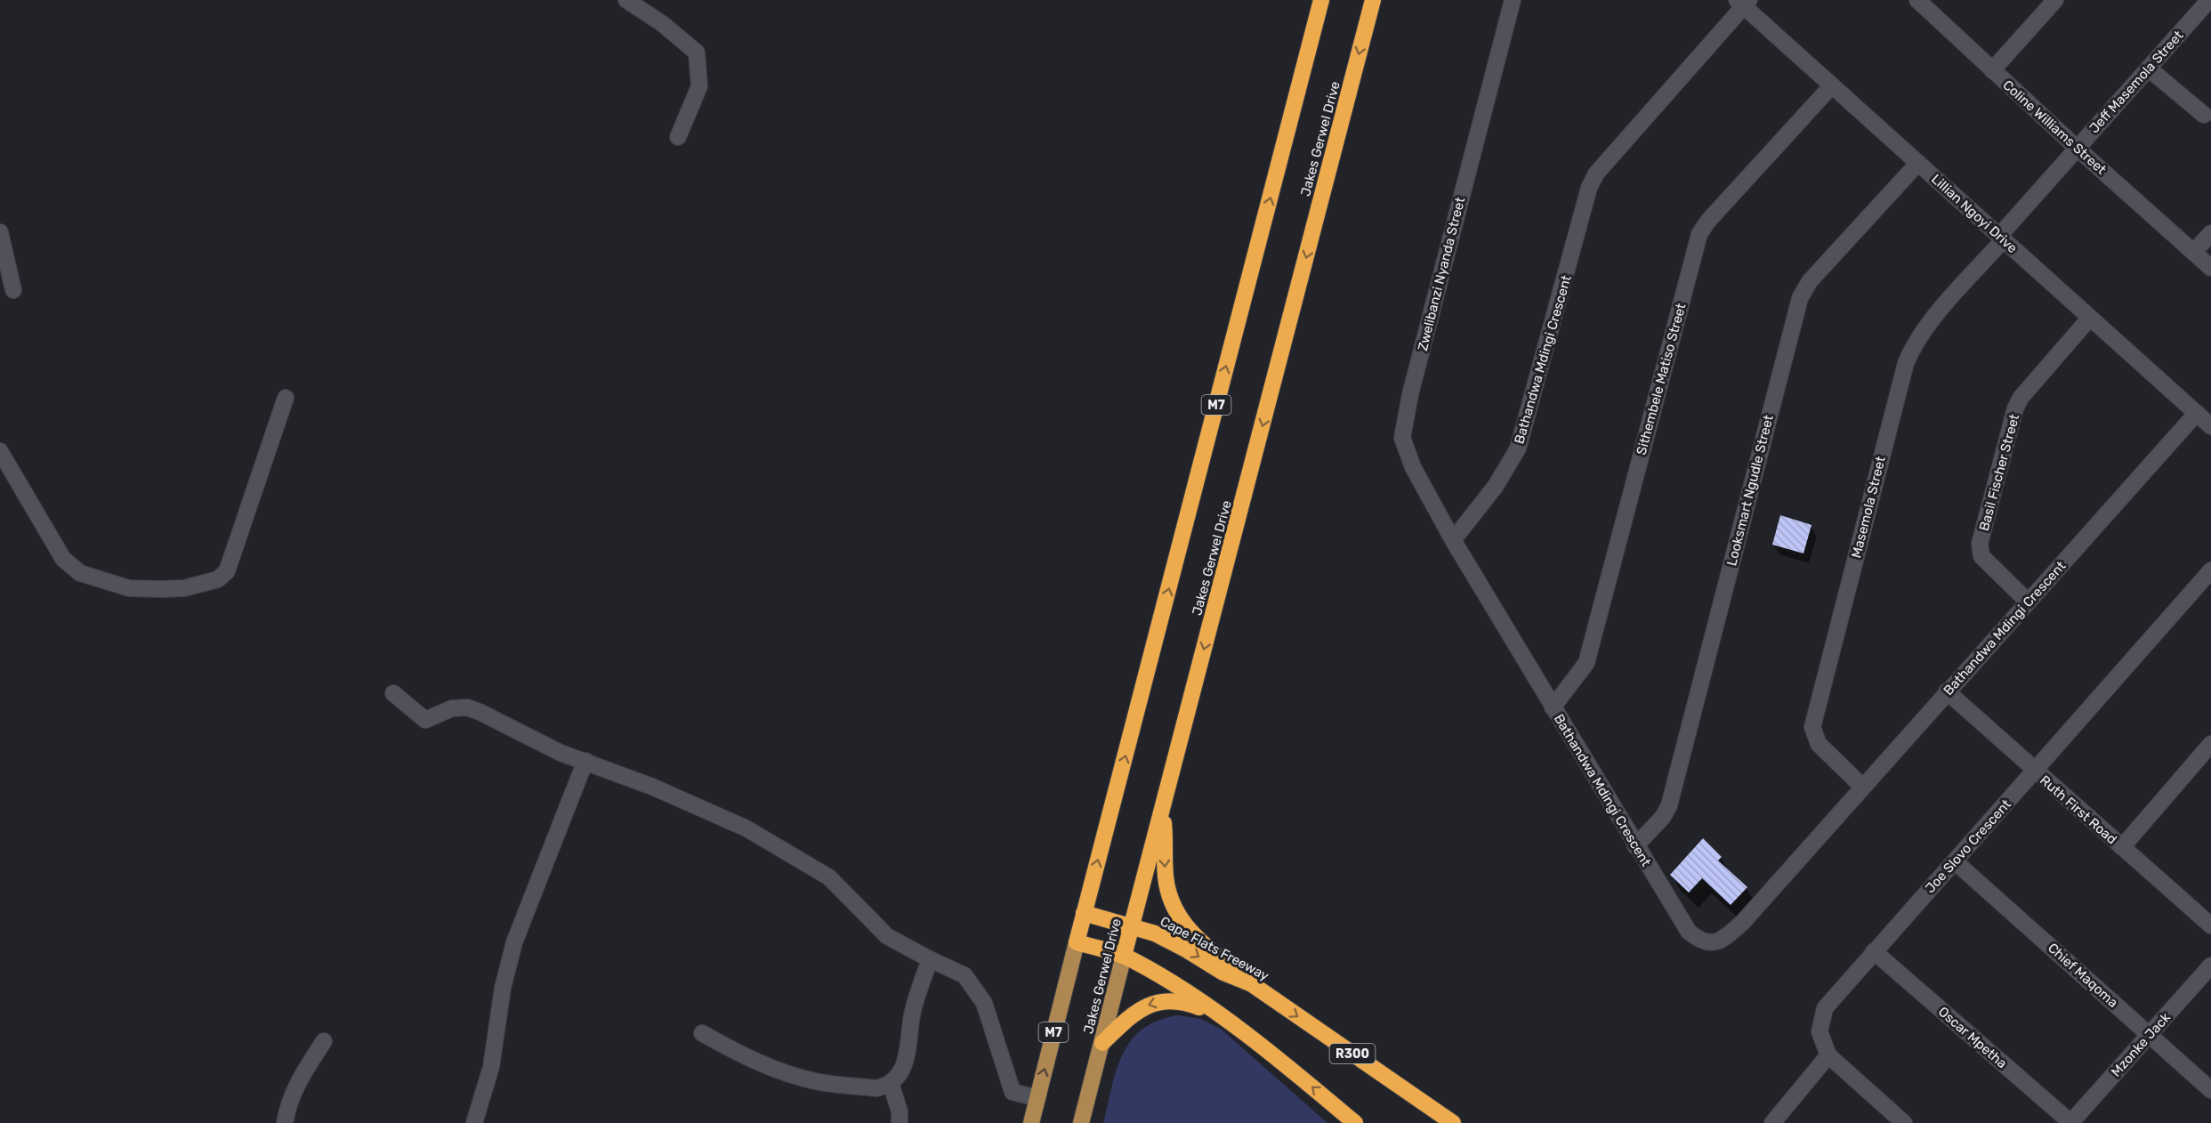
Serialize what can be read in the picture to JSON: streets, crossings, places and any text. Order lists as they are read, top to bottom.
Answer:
{
  "streets": {
    "highway": [
      "Jakes Gerwel Drive",
      "M7",
      "Cape Flats Freeway",
      "R300"
    ],
    "street": [
      "Jeff Masemola Street",
      "Coline Williams Street",
      "Lillian Ngoyi Drive",
      "Zwelibanzi Nyanda Street",
      "Bathandwa Mdingi Crescent",
      "Sithembele Matiso Street",
      "Basil Fischer Street",
      "Looksmart Ngudle Street",
      "Masemola Street",
      "Ruth First Road",
      "Joe Slovo Crescent",
      "Chief Maqoma",
      "Oscar Mpetha",
      "Mzonke Jack"
    ]
  },
  "crossings": [
    ["Jeff Masemola Street", "Coline Williams Street"],
    ["Jeff Masemola Street", "Lillian Ngoyi Drive"],
    ["Jeff Masemola Street", "Masemola Street"],
    ["Jakes Gerwel Drive", "Cape Flats Freeway"],
    ["Lillian Ngoyi Drive", "Bathandwa Mdingi Crescent"],
    ["Lillian Ngoyi Drive", "Sithembele Matiso Street"],
    ["Lillian Ngoyi Drive", "Basil Fischer Street"],
    ["Lillian Ngoyi Drive", "Looksmart Ngudle Street"],
    ["Lillian Ngoyi Drive", "Masemola Street"],
    ["Zwelibanzi Nyanda Street", "Bathandwa Mdingi Crescent"],
    ["Bathandwa Mdingi Crescent", "Sithembele Matiso Street"],
    ["Bathandwa Mdingi Crescent", "Basil Fischer Street"],
    ["Bathandwa Mdingi Crescent", "Looksmart Ngudle Street"],
    ["Bathandwa Mdingi Crescent", "Masemola Street"],
    ["Bathandwa Mdingi Crescent", "Ruth First Road"],
    ["M7", "Cape Flats Freeway"],
    ["Ruth First Road", "Joe Slovo Crescent"],
    ["Joe Slovo Crescent", "Chief Maqoma"],
    ["Joe Slovo Crescent", "Oscar Mpetha"],
    ["Chief Maqoma", "Mzonke Jack"],
    ["Oscar Mpetha", "Mzonke Jack"]
  ]
}
